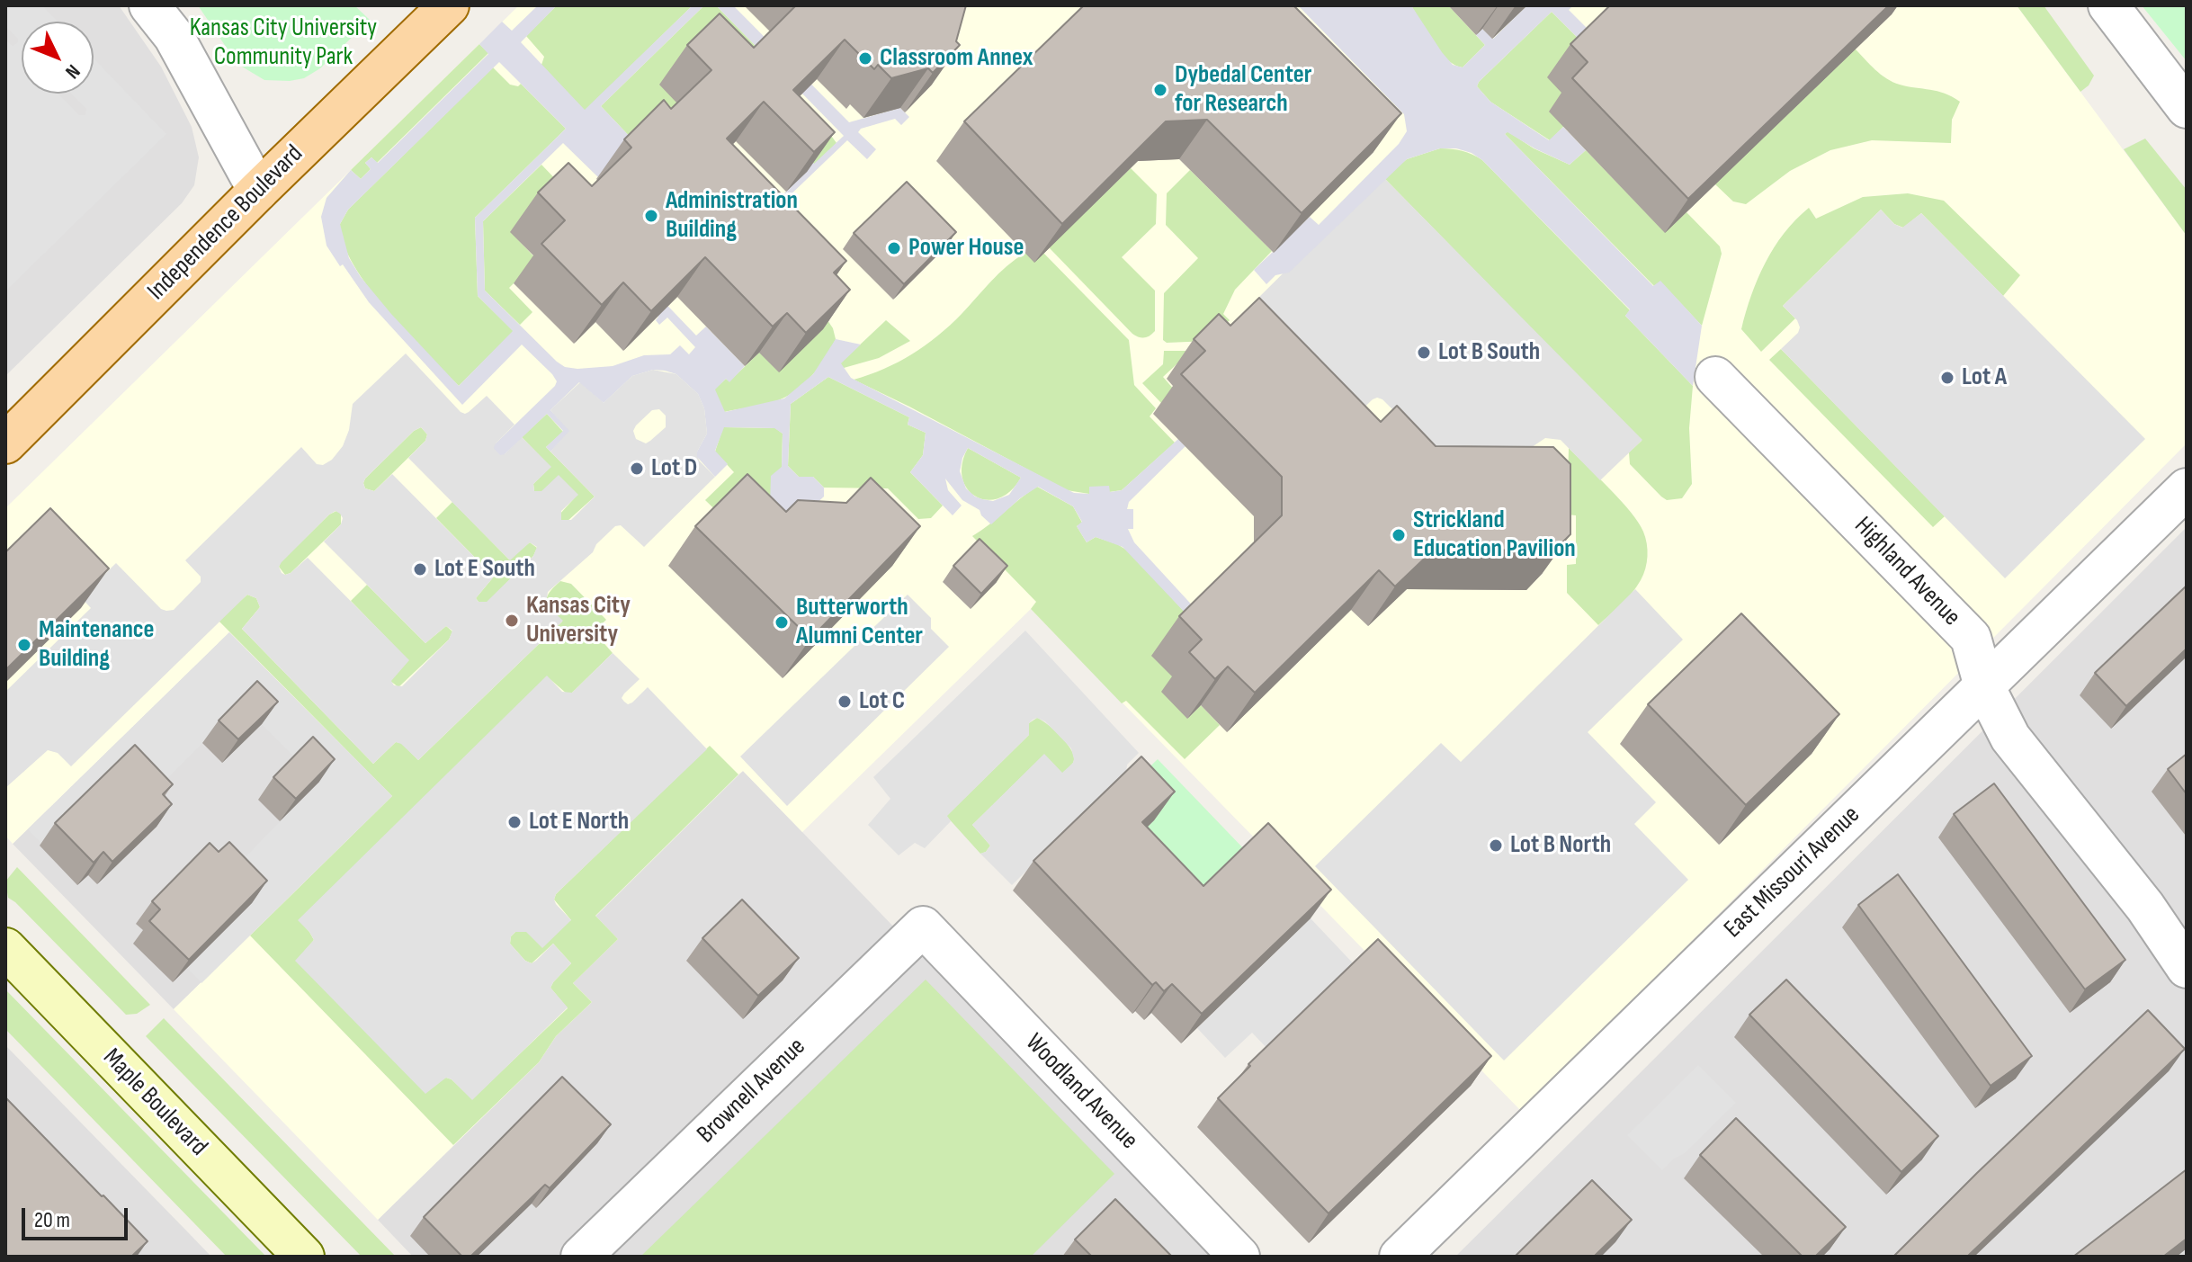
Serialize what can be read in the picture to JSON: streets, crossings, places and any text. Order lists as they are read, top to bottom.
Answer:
{
  "streets": {
    "main road": ["Independence Boulevard"],
    "street": [
      "Highland Avenue",
      "East Missouri Avenue",
      "Brownell Avenue",
      "Woodland Avenue",
      "Maple Boulevard"
    ]
  },
  "crossings": [
    ["Highland Avenue", "East Missouri Avenue"],
    ["Brownell Avenue", "Woodland Avenue"]
  ],
  "parks": ["Kansas City University Community Park"],
  "places": [
    "Classroom Annex",
    "Dybedal Center for Research",
    "Administration Building",
    "Power House",
    "Lot B South",
    "Lot A",
    "Lot D",
    "Strickland Education Pavilion",
    "Lot E South",
    "Kansas City University",
    "Butterworth Alumni Center",
    "Maintenance Building",
    "Lot C",
    "Lot E North",
    "Lot B North"
  ],
  "scale_bar": "20 m",
  "north": "bottom right"
}
